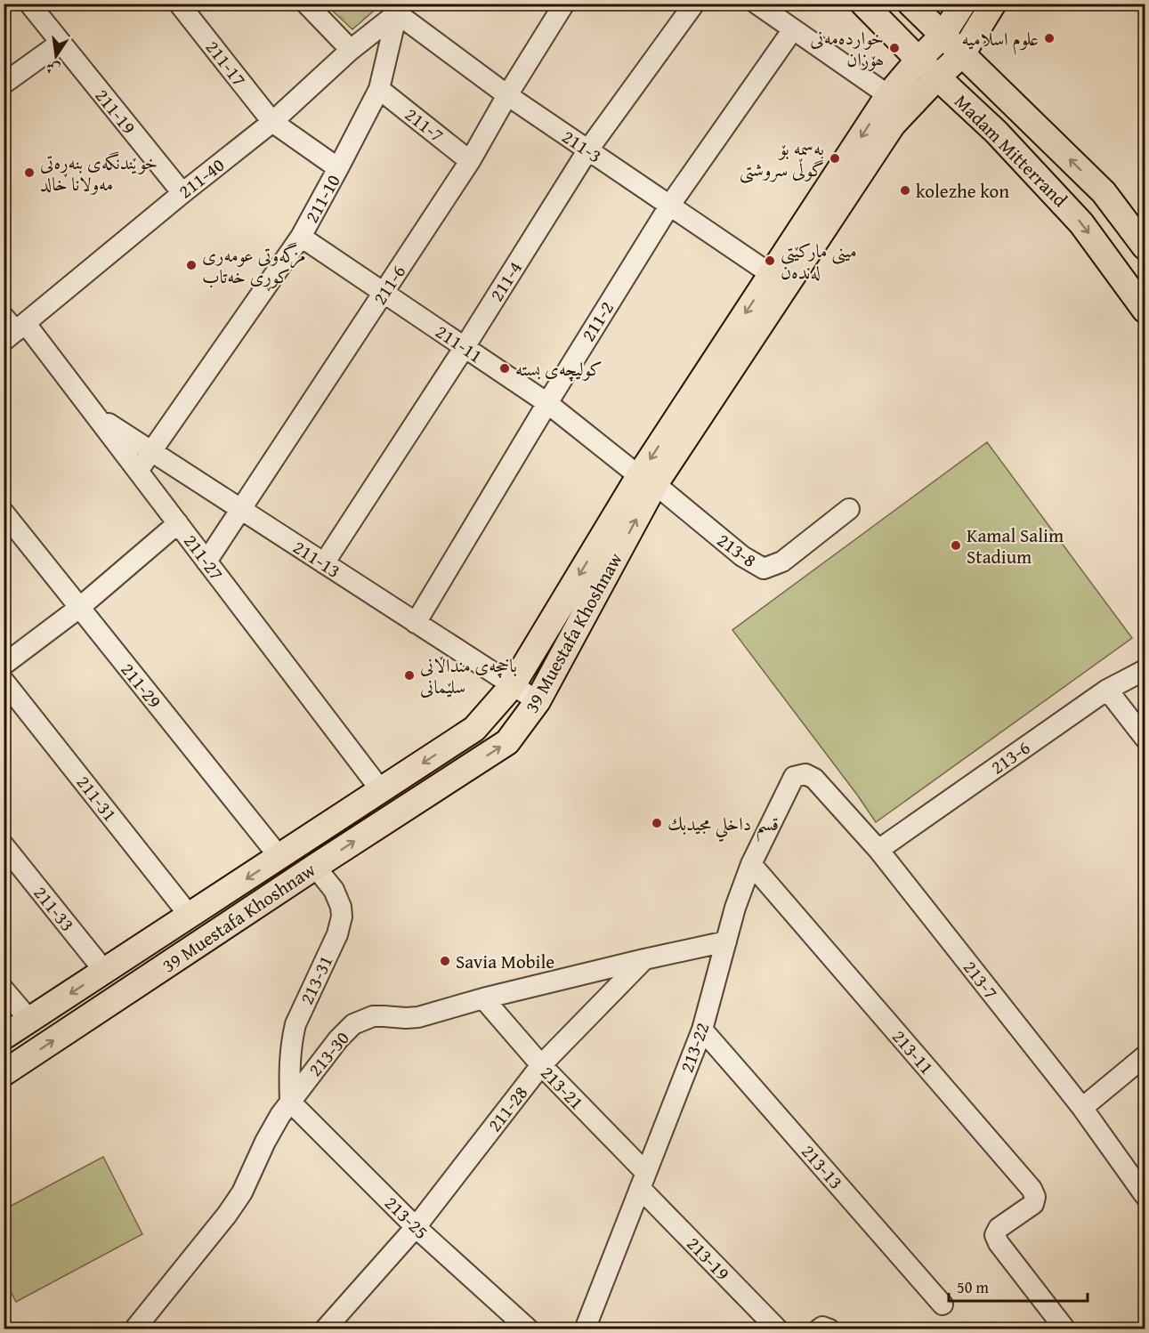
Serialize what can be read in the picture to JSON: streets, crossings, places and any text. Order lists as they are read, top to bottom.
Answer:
{
  "streets": {
    "main road": ["Madam Mitterrand", "39 Muestafa Khoshnaw"],
    "street": [
      "211-17",
      "211-19",
      "211-7",
      "211-3",
      "211-40",
      "211-10",
      "211-4",
      "211-6",
      "211-2",
      "211-11",
      "213-8",
      "211-27",
      "211-13",
      "211-29",
      "213-6",
      "211-31",
      "211-33",
      "213-31",
      "213-7",
      "213-22",
      "213-11",
      "213-30",
      "213-21",
      "211-28",
      "213-13",
      "213-25",
      "213-19"
    ]
  },
  "crossings": [
    ["211-17", "211-40"],
    ["211-17", "211-10"],
    ["211-19", "211-40"],
    ["211-7", "211-10"],
    ["211-7", "211-6"],
    ["211-3", "211-40"],
    ["211-3", "211-10"],
    ["211-3", "211-4"],
    ["211-3", "211-6"],
    ["211-3", "211-2"],
    ["211-3", "39 Muestafa Khoshnaw"],
    ["Madam Mitterrand", "39 Muestafa Khoshnaw"],
    ["211-40", "211-10"],
    ["211-40", "211-27"],
    ["211-10", "211-11"],
    ["211-10", "211-27"],
    ["211-10", "211-13"],
    ["211-4", "211-11"],
    ["211-4", "211-13"],
    ["211-6", "211-11"],
    ["211-6", "211-27"],
    ["211-6", "211-13"],
    ["211-2", "211-11"],
    ["211-2", "211-13"],
    ["211-11", "213-8"],
    ["211-11", "39 Muestafa Khoshnaw"],
    ["213-8", "39 Muestafa Khoshnaw"],
    ["211-27", "211-13"],
    ["211-27", "39 Muestafa Khoshnaw"],
    ["211-13", "39 Muestafa Khoshnaw"],
    ["39 Muestafa Khoshnaw", "211-29"],
    ["39 Muestafa Khoshnaw", "211-31"],
    ["39 Muestafa Khoshnaw", "211-33"],
    ["39 Muestafa Khoshnaw", "213-31"],
    ["213-6", "213-7"],
    ["213-31", "213-30"],
    ["213-31", "213-25"],
    ["213-7", "213-22"],
    ["213-22", "213-11"],
    ["213-22", "213-21"],
    ["213-22", "213-13"],
    ["213-22", "213-19"],
    ["213-30", "213-21"],
    ["213-30", "211-28"],
    ["213-30", "213-25"],
    ["213-21", "211-28"],
    ["213-21", "213-19"],
    ["211-28", "213-25"]
  ],
  "places": [
    "علوم اسلاميه",
    "خواردە‌مە‌نی ھۆزان",
    "بە‌سمە‌ بۆ گوڵی سروشتی",
    "خوێندنگەی بنەڕەتی مەولانا خالد",
    "kolezhe kon",
    "مینی ماركێتی لە‌ندە‌ن",
    "مزگەوتی عومەری کوڕی خەتاب",
    "كولیچە‌ی بستە",
    "Kamal Salim Stadium",
    "باخچەی منداڵانی سلێمانی",
    "قسم داخلي مجيدبك",
    "Savia Mobile"
  ],
  "scale_bar": "50 m",
  "north": "bottom"
}
